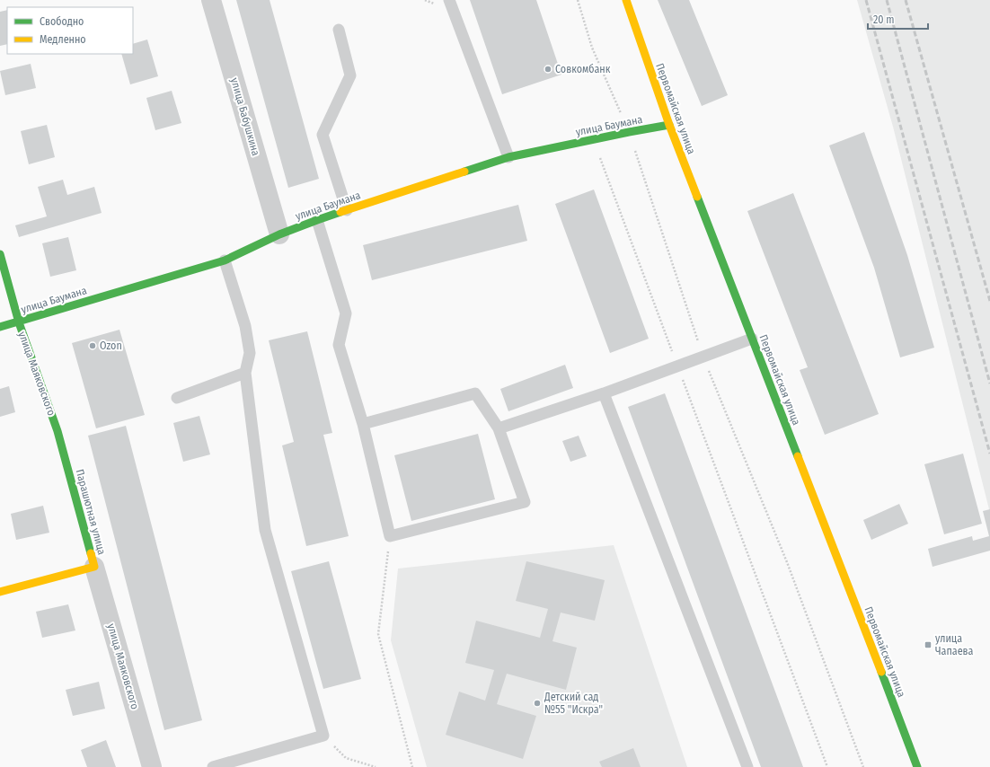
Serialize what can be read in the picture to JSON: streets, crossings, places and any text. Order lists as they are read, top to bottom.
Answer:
{
  "streets": {
    "street": [
      "Первомайская улица",
      "улица Бабушкина",
      "улица Баумана",
      "улица Маяковского",
      "Парашютная улица"
    ]
  },
  "crossings": [
    ["Первомайская улица", "улица Баумана"],
    ["улица Бабушкина", "улица Баумана"],
    ["улица Баумана", "улица Маяковского"],
    ["улица Маяковского", "Парашютная улица"]
  ],
  "places": {
    "other": ["Совкомбанк", "Ozon", "Детский сад №55 \"Искра\""],
    "transit": ["улица Чапаева"]
  },
  "legend": ["Свободно", "Медленно"],
  "scale_bar": "20 m"
}
